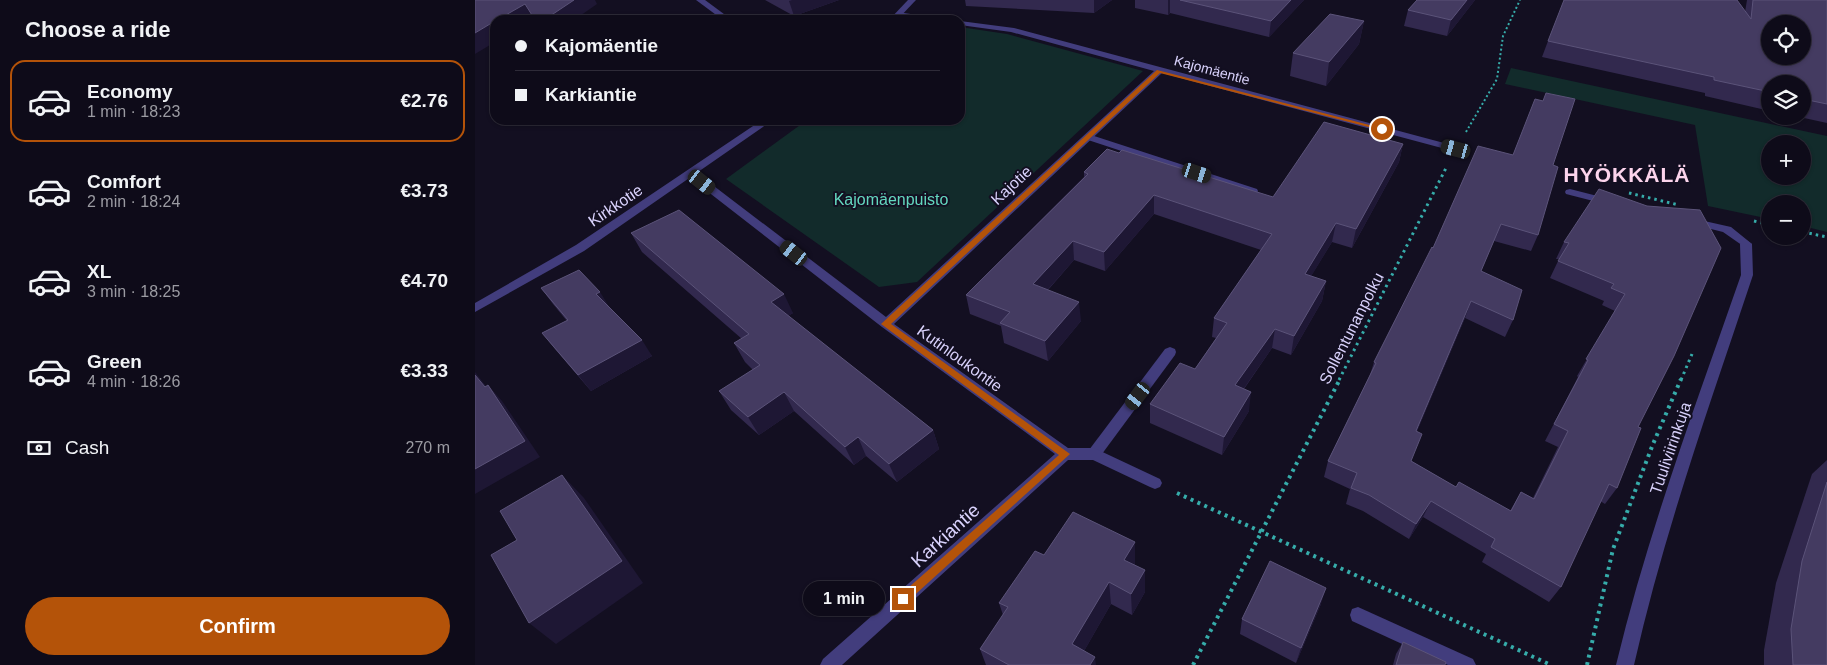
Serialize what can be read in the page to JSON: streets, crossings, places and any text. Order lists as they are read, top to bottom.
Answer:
{
  "streets": {
    "street": [
      "Kajomäentie",
      "Kajotie",
      "Kirkkotie",
      "Kutinloukontie",
      "Tuuliviirinkuja",
      "Karkiantie"
    ],
    "path": ["Sollentunanpolku"]
  },
  "crossings": [
    ["Kajomäentie", "Kajotie"],
    ["Kajomäentie", "Sollentunanpolku"],
    ["Kajotie", "Kutinloukontie"],
    ["Kirkkotie", "Kutinloukontie"],
    ["Kutinloukontie", "Karkiantie"]
  ],
  "districts": ["HYÖKKÄLÄ"],
  "parks": ["Kajomäenpuisto"],
  "page": {
    "heading": "Choose a ride",
    "map_buttons": ["+", "−"],
    "banner": ["Kajomäentie", "Karkiantie"],
    "list": [
      {
        "name": "Economy",
        "note": "1 min · 18:23",
        "value": "€2.76"
      },
      {
        "name": "Comfort",
        "note": "2 min · 18:24",
        "value": "€3.73"
      },
      {
        "name": "XL",
        "note": "3 min · 18:25",
        "value": "€4.70"
      },
      {
        "name": "Green",
        "note": "4 min · 18:26",
        "value": "€3.33"
      }
    ],
    "pay": ["Cash", "270 m"],
    "bubble": "1 min",
    "buttons": "Confirm"
  }
}
